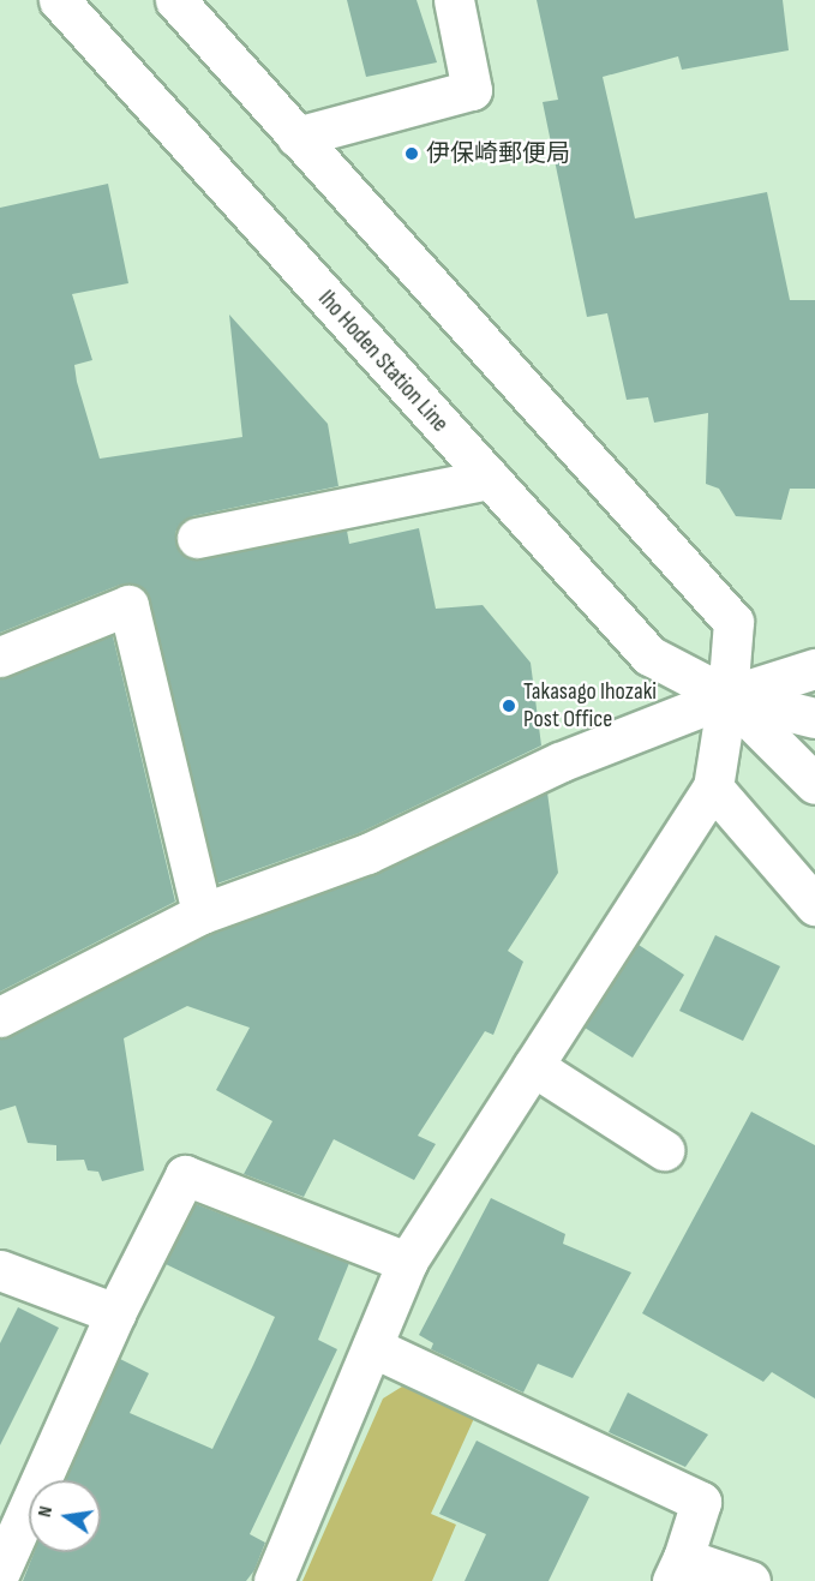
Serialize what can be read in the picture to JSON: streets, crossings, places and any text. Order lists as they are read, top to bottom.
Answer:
{
  "streets": {
    "street": ["Iho Hoden Station Line"]
  },
  "places": ["伊保崎郵便局", "Takasago Ihozaki Post Office"],
  "north": "left"
}
